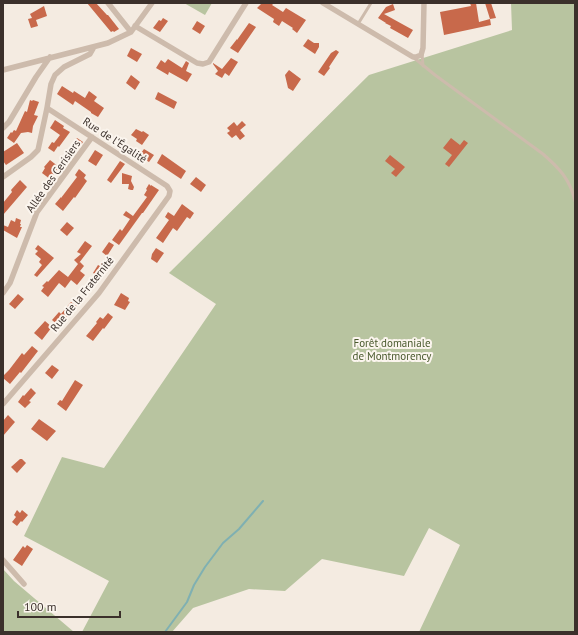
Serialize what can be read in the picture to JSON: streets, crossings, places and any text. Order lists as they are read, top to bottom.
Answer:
{
  "streets": {
    "street": ["Rue de l'Égalité", "Allée des Cerisiers", "Rue de la Fraternité"]
  },
  "crossings": [
    ["Rue de l'Égalité", "Allée des Cerisiers"],
    ["Rue de l'Égalité", "Rue de la Fraternité"]
  ],
  "parks": ["Forêt domaniale de Montmorency"],
  "scale_bar": "100 m"
}
